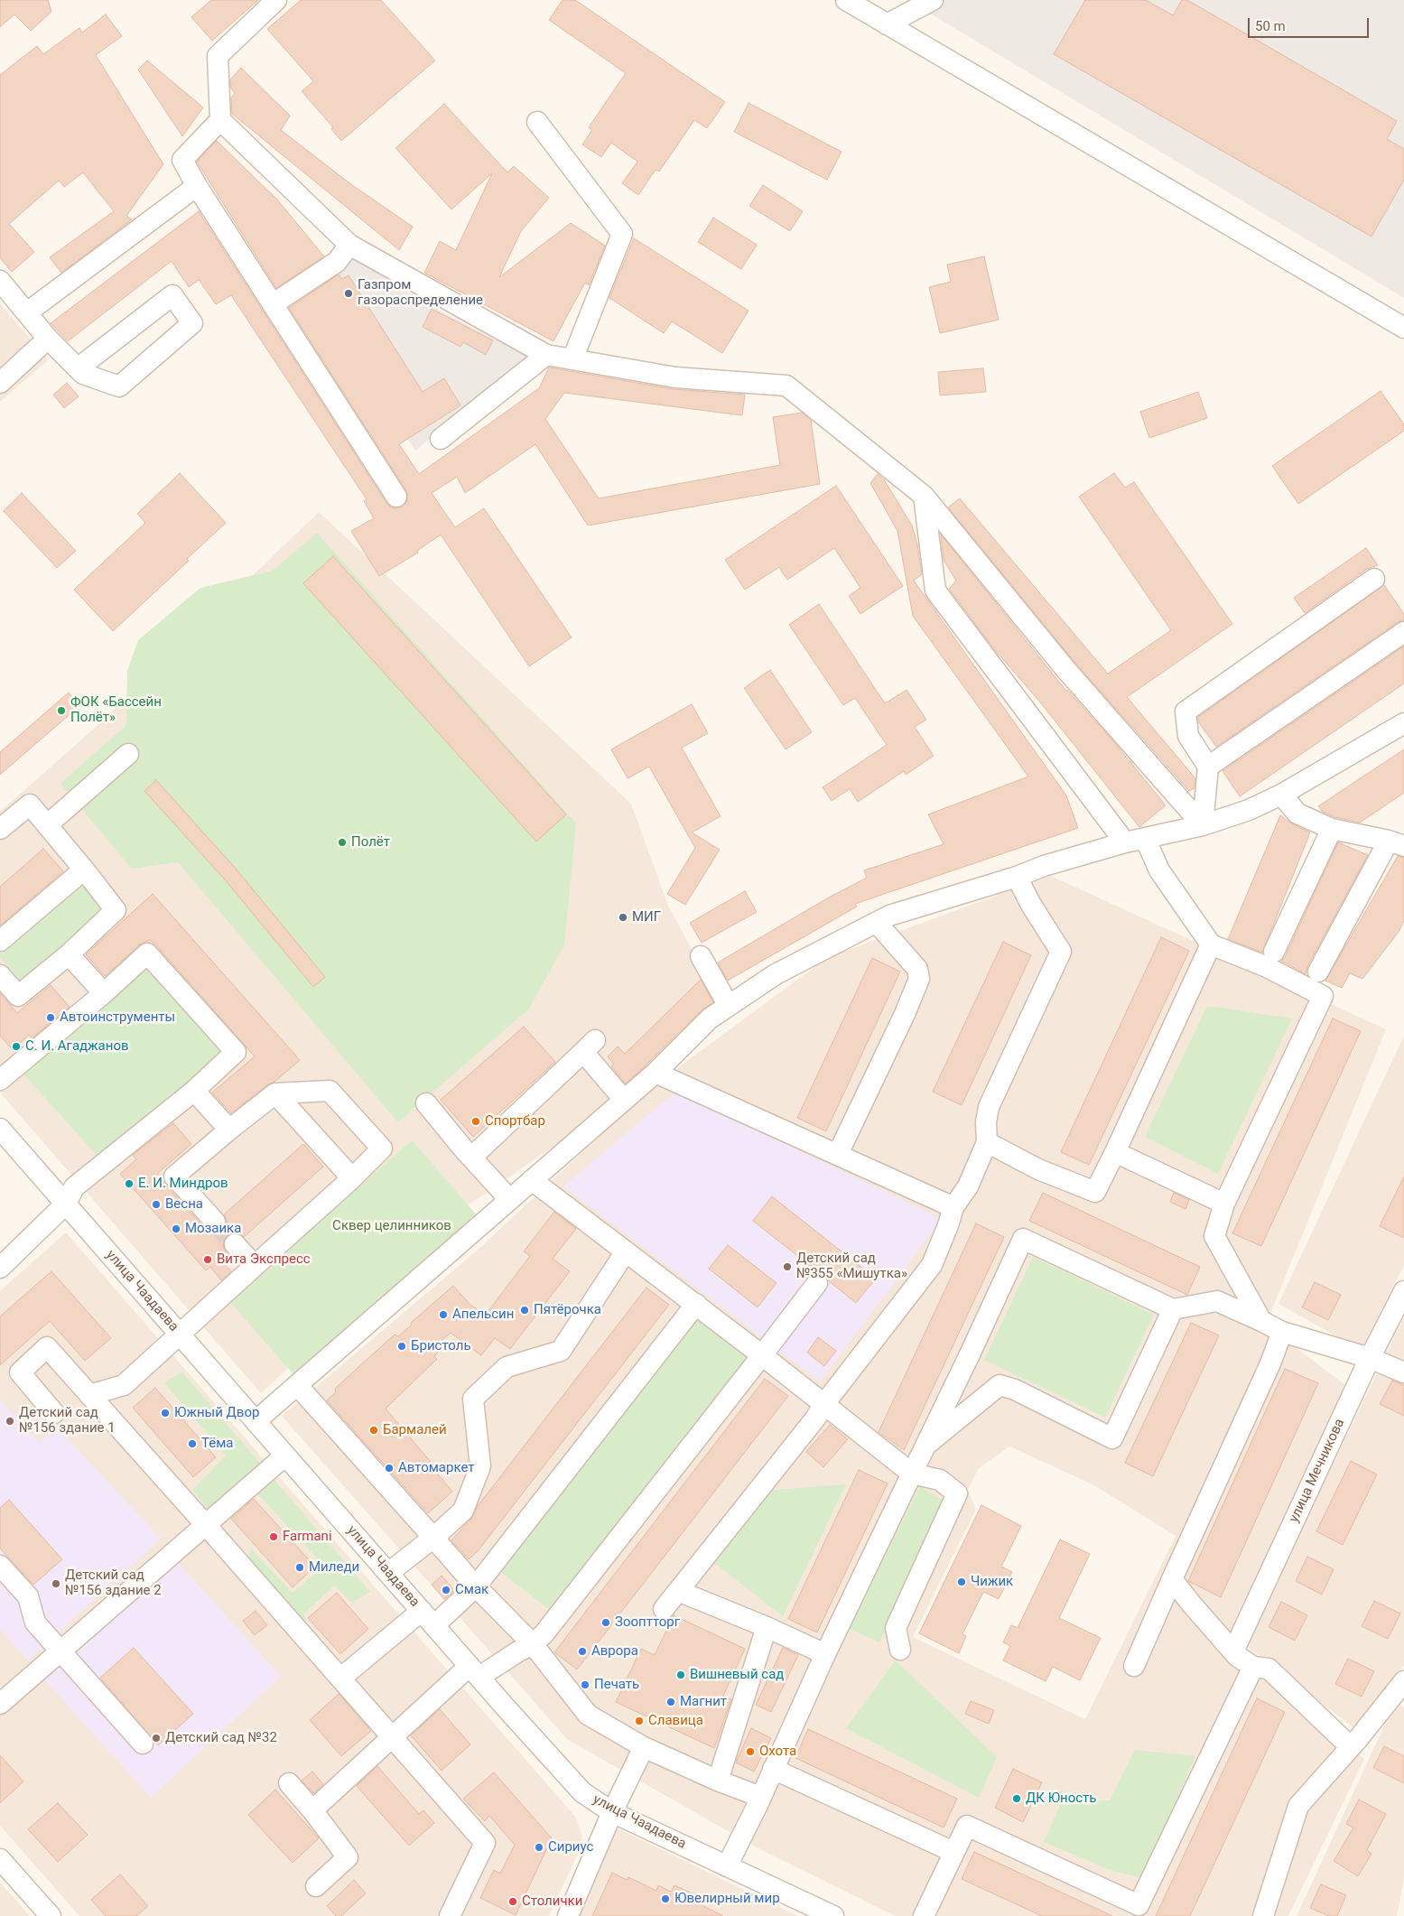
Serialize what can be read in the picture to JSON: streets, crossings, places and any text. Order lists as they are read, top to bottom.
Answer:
{
  "streets": {
    "street": ["улица Чаадаева", "улица Мечникова"]
  },
  "parks": ["Сквер целинников"],
  "places": [
    "Газпром газораспределение",
    "ФОК «Бассейн Полёт»",
    "Полёт",
    "МИГ",
    "Автоинструменты",
    "С. И. Агаджанов",
    "Спортбар",
    "Е. И. Миндров",
    "Весна",
    "Мозаика",
    "Вита Экспресс",
    "Детский сад №355 «Мишутка»",
    "Пятёрочка",
    "Апельсин",
    "Бристоль",
    "Южный Двор",
    "Детский сад №156 здание 1",
    "Бармалей",
    "Тёма",
    "Автомаркет",
    "Farmani",
    "Миледи",
    "Чижик",
    "Детский сад №156 здание 2",
    "Смак",
    "Зооптторг",
    "Аврора",
    "Вишневый сад",
    "Печать",
    "Магнит",
    "Славица",
    "Детский сад №32",
    "Охота",
    "ДК Юность",
    "Сириус",
    "Ювелирный мир",
    "Столички"
  ],
  "scale_bar": "50 m"
}
